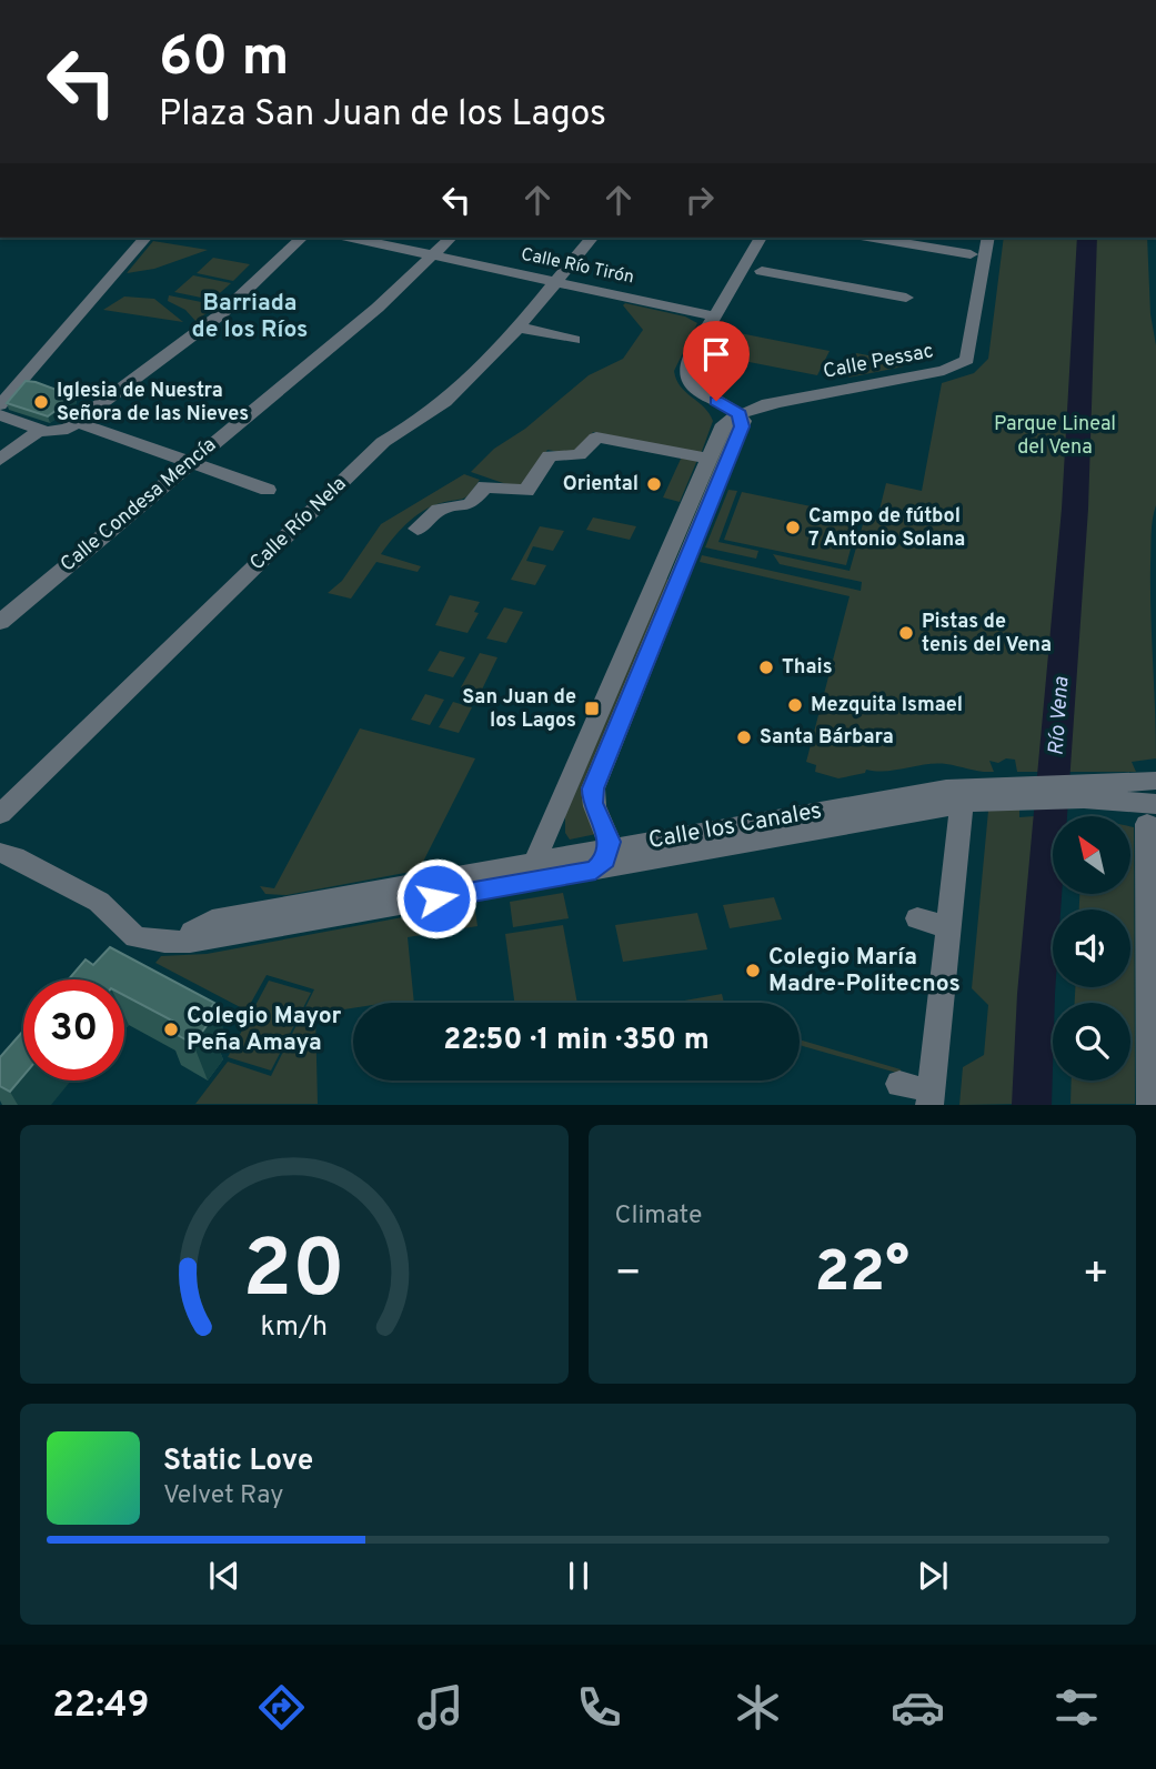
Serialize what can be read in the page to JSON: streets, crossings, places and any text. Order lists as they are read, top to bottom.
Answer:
{
  "streets": {
    "street": [
      "Calle Río Tirón",
      "Calle Pessac",
      "Calle Condesa Mencía",
      "Calle Río Nela",
      "Calle los Canales"
    ]
  },
  "crossings": [
    ["Calle Río Tirón", "Calle Condesa Mencía"],
    ["Calle Río Tirón", "Calle Río Nela"]
  ],
  "districts": ["Barriada de los Ríos"],
  "water": ["Río Vena"],
  "parks": ["Parque Lineal del Vena"],
  "places": {
    "other": [
      "Iglesia de Nuestra Señora de las Nieves",
      "Oriental",
      "Campo de fútbol 7 Antonio Solana",
      "Pistas de tenis del Vena",
      "Thais",
      "Mezquita Ismael",
      "Santa Bárbara",
      "Colegio María Madre-Politecnos",
      "Colegio Mayor Peña Amaya"
    ],
    "transit": ["San Juan de los Lagos"]
  },
  "north": "top left",
  "page": {
    "turn": ["60 m", "Plaza San Juan de los Lagos"],
    "limit": "30",
    "trip": "22:50 · 1 min · 350 m",
    "tile": "Climate",
    "heat": ["−", "22°", "+"],
    "song": ["Static Love", "Velvet Ray"],
    "tabs": "22:49",
    "gauge": ["20", "km/h"]
  }
}
